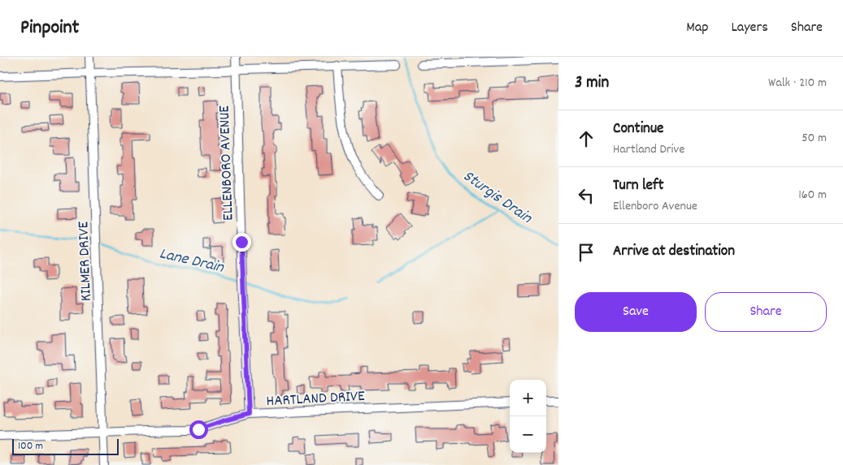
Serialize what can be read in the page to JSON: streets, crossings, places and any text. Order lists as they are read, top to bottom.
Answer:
{
  "streets": {
    "street": ["ELLENBORO AVENUE", "KILMER DRIVE", "HARTLAND DRIVE"]
  },
  "crossings": [
    ["ELLENBORO AVENUE", "HARTLAND DRIVE"],
    ["KILMER DRIVE", "HARTLAND DRIVE"]
  ],
  "water": ["Sturgis Drain", "Lane Drain"],
  "scale_bar": "100 m",
  "page": {
    "header": "Pinpoint",
    "nav": ["Map", "Layers", "Share"],
    "heading": ["3 min", "Walk · 210 m"],
    "list": [
      ["Continue", "Hartland Drive", "50 m"],
      ["Turn left", "Ellenboro Avenue", "160 m"],
      "Arrive at destination"
    ],
    "buttons": ["Save", "Share"],
    "map_buttons": ["+", "−"],
    "scale": "100 m"
  }
}
